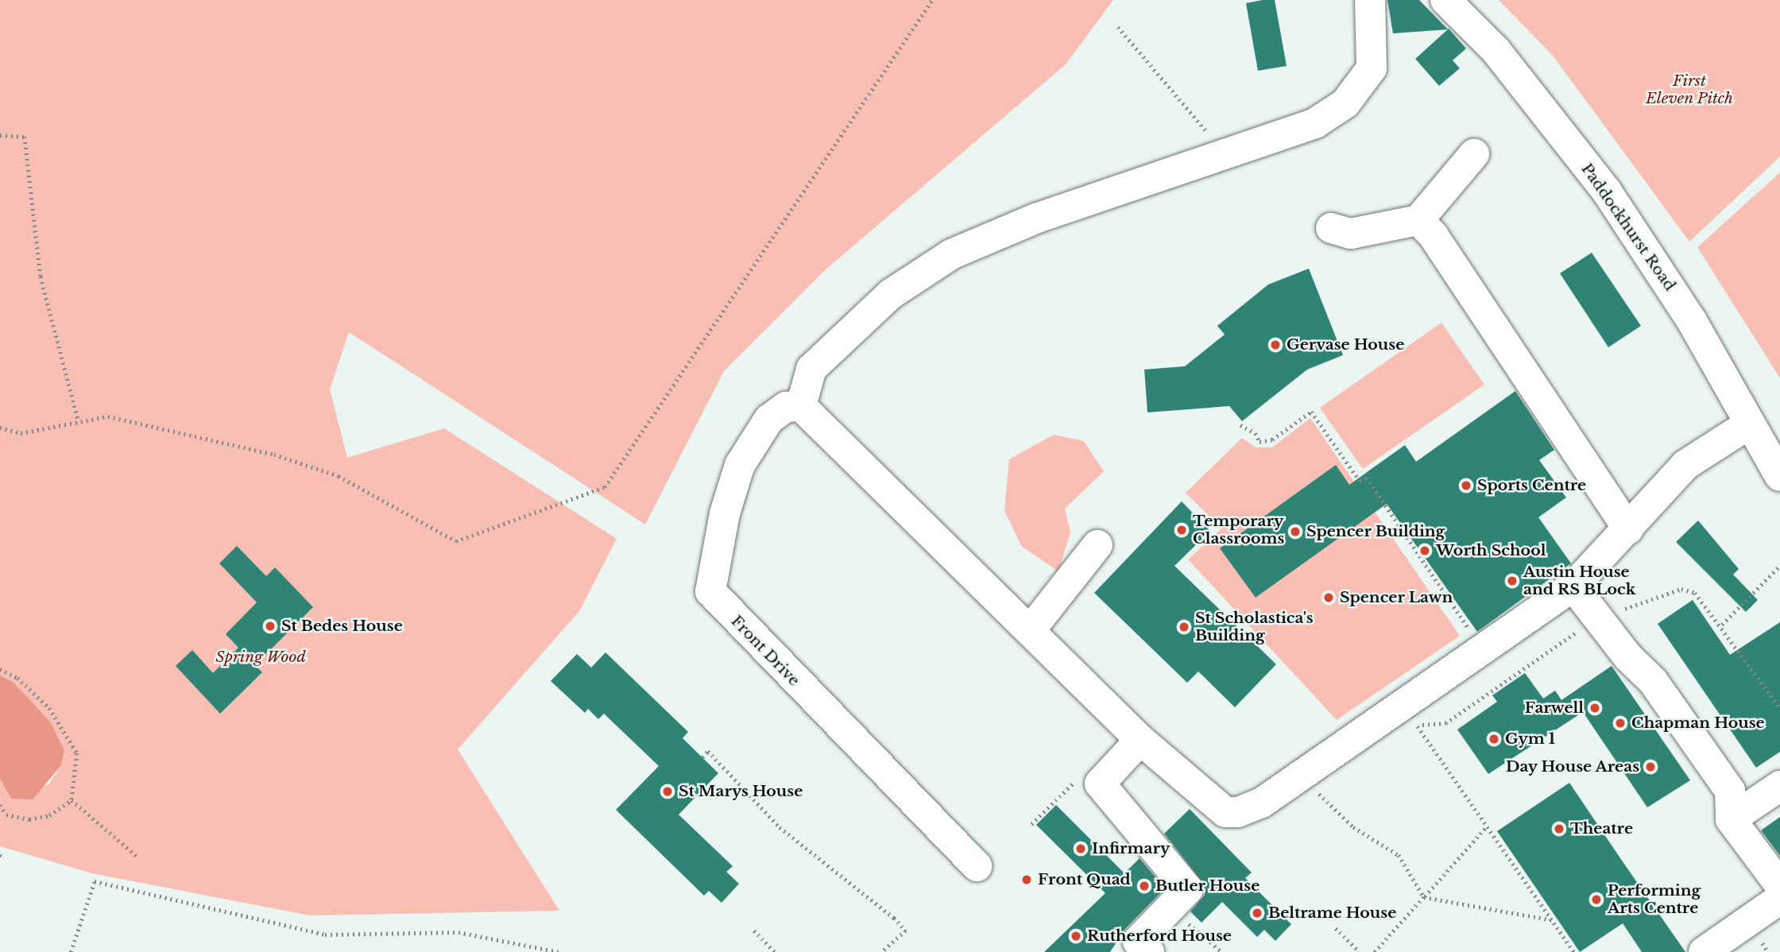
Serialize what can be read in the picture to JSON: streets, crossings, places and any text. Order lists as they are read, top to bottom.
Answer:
{
  "streets": {
    "main road": ["Paddockhurst Road", "Front Drive"]
  },
  "parks": ["First Eleven Pitch", "Spring Wood"],
  "places": [
    "Gervase House",
    "Sports Centre",
    "Temporary Classrooms",
    "Spencer Building",
    "Worth School",
    "Austin House and RS BLock",
    "Spencer Lawn",
    "St Bedes House",
    "St Scholastica's Building",
    "Farwell",
    "Chapman House",
    "Gym 1",
    "Day House Areas",
    "St Marys House",
    "Theatre",
    "Infirmary",
    "Front Quad",
    "Butler House",
    "Performing Arts Centre",
    "Beltrame House",
    "Rutherford House"
  ]
}
